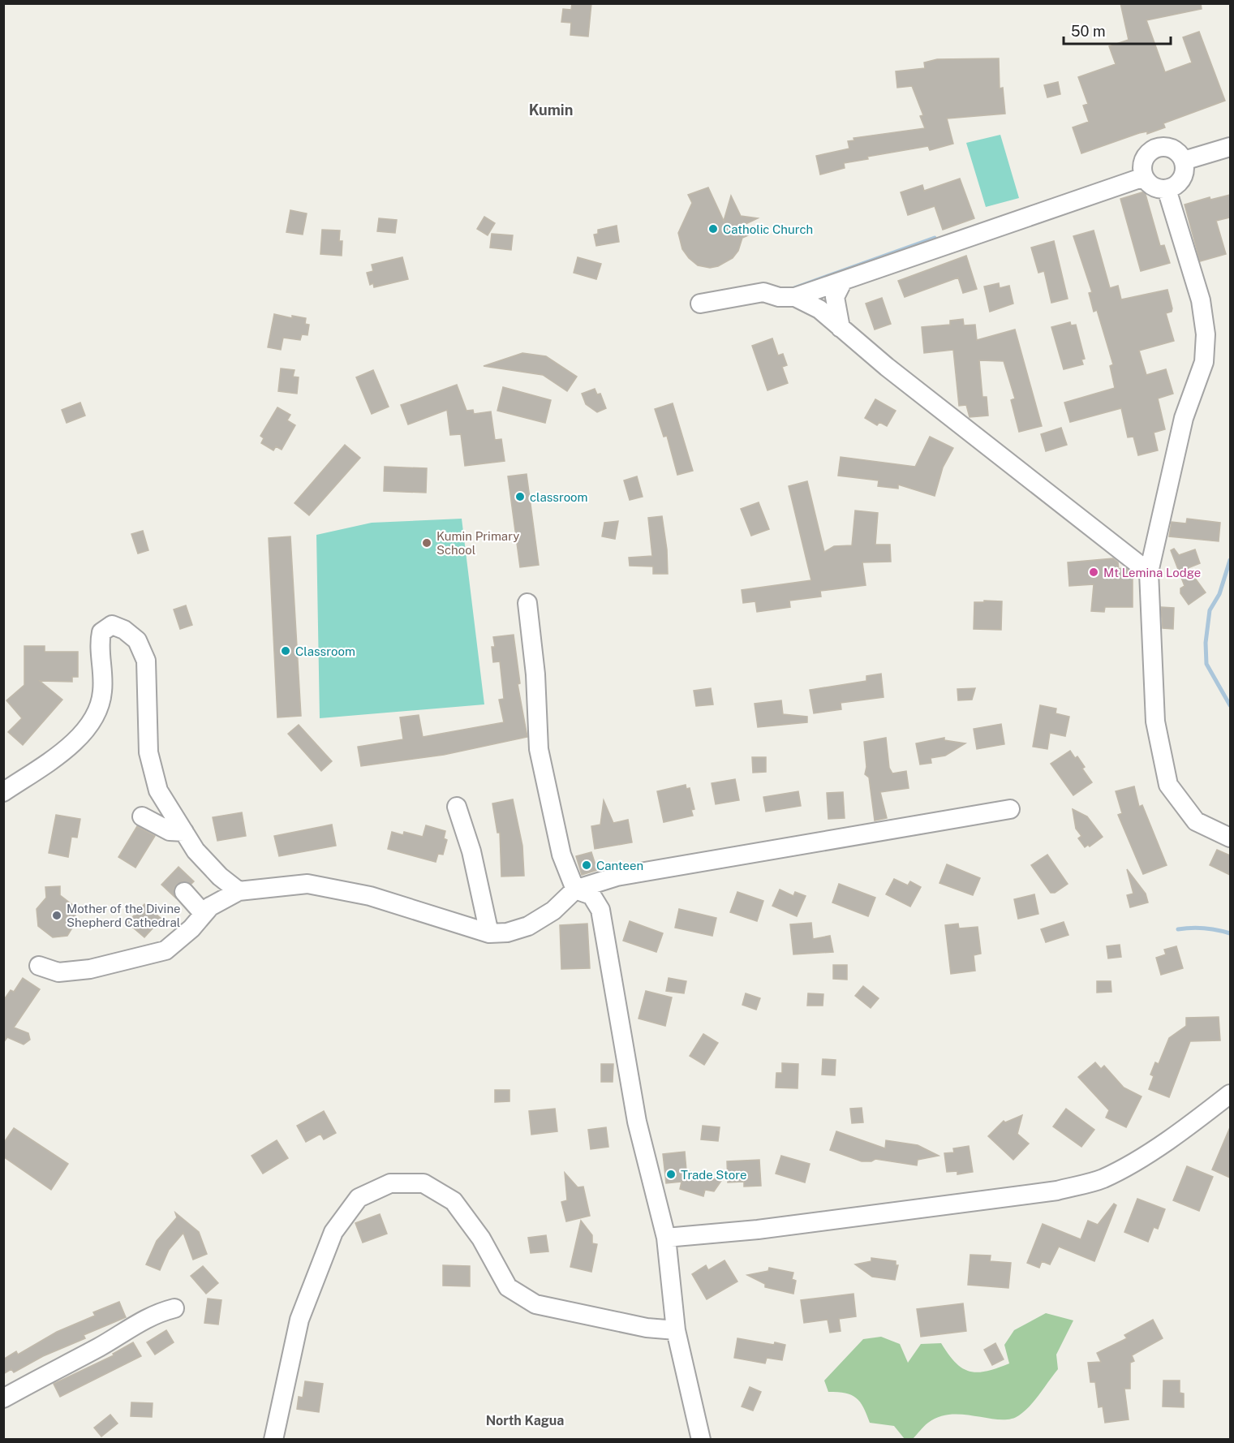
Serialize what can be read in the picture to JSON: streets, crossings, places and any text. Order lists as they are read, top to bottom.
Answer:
{
  "districts": ["Kumin", "North Kagua"],
  "places": [
    "Catholic Church",
    "classroom",
    "Kumin Primary School",
    "Mt Lemina Lodge",
    "Classroom",
    "Canteen",
    "Mother of the Divine Shepherd Cathedral",
    "Trade Store"
  ],
  "scale_bar": "50 m"
}
